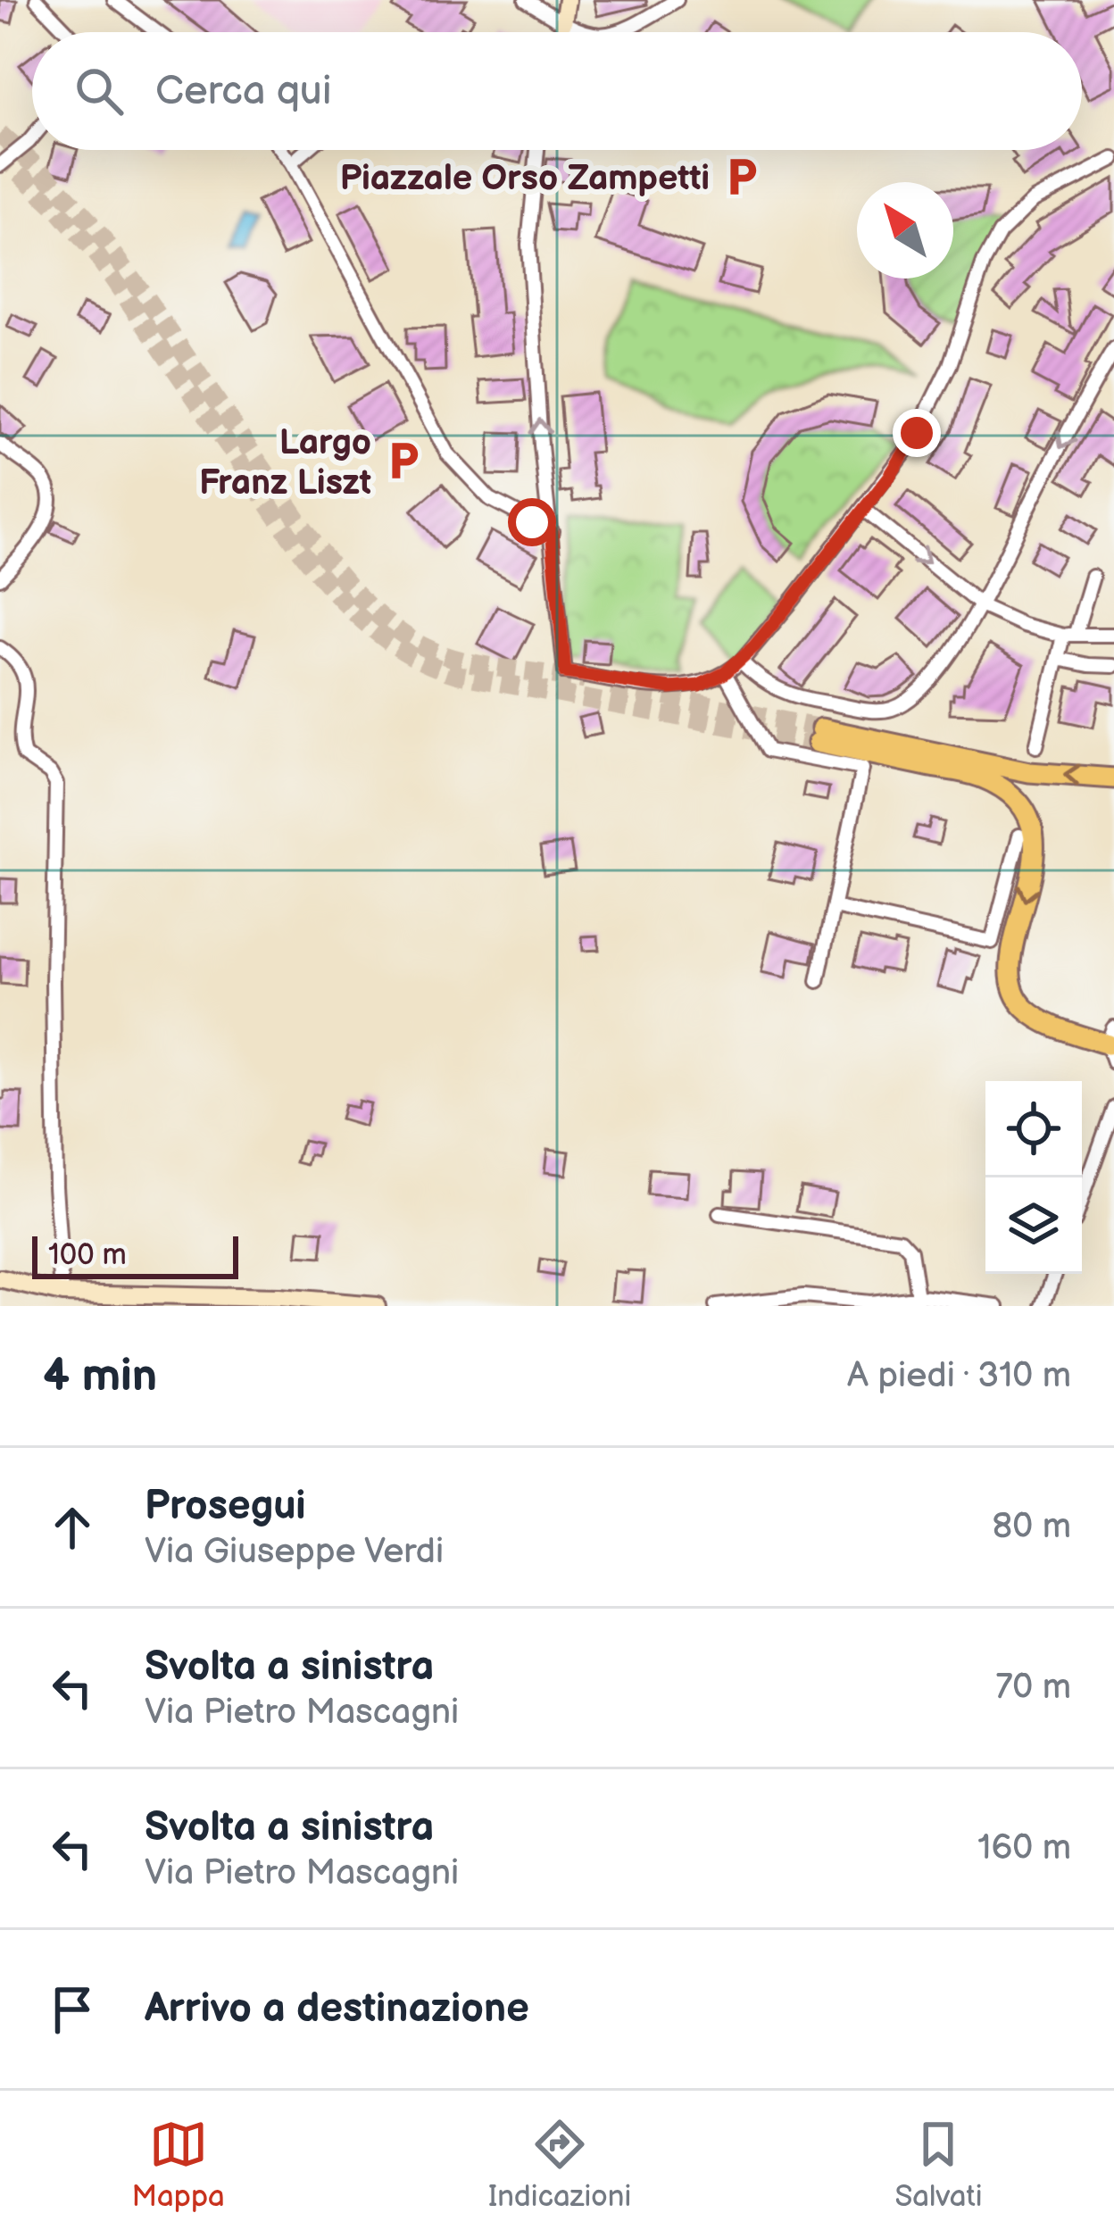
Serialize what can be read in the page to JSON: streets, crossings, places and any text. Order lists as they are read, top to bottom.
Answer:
{
  "places": {
    "parking": ["Piazzale Orso Zampetti", "Largo Franz Liszt"]
  },
  "scale_bar": "100 m",
  "north": "top left",
  "page": {
    "search": "Cerca qui",
    "scale": "100 m",
    "heading": ["4 min", "A piedi · 310 m"],
    "list": [
      ["Prosegui", "Via Giuseppe Verdi", "80 m"],
      ["Svolta a sinistra", "Via Pietro Mascagni", "70 m"],
      ["Svolta a sinistra", "Via Pietro Mascagni", "160 m"],
      "Arrivo a destinazione"
    ],
    "nav": ["Mappa", "Indicazioni", "Salvati"]
  }
}
